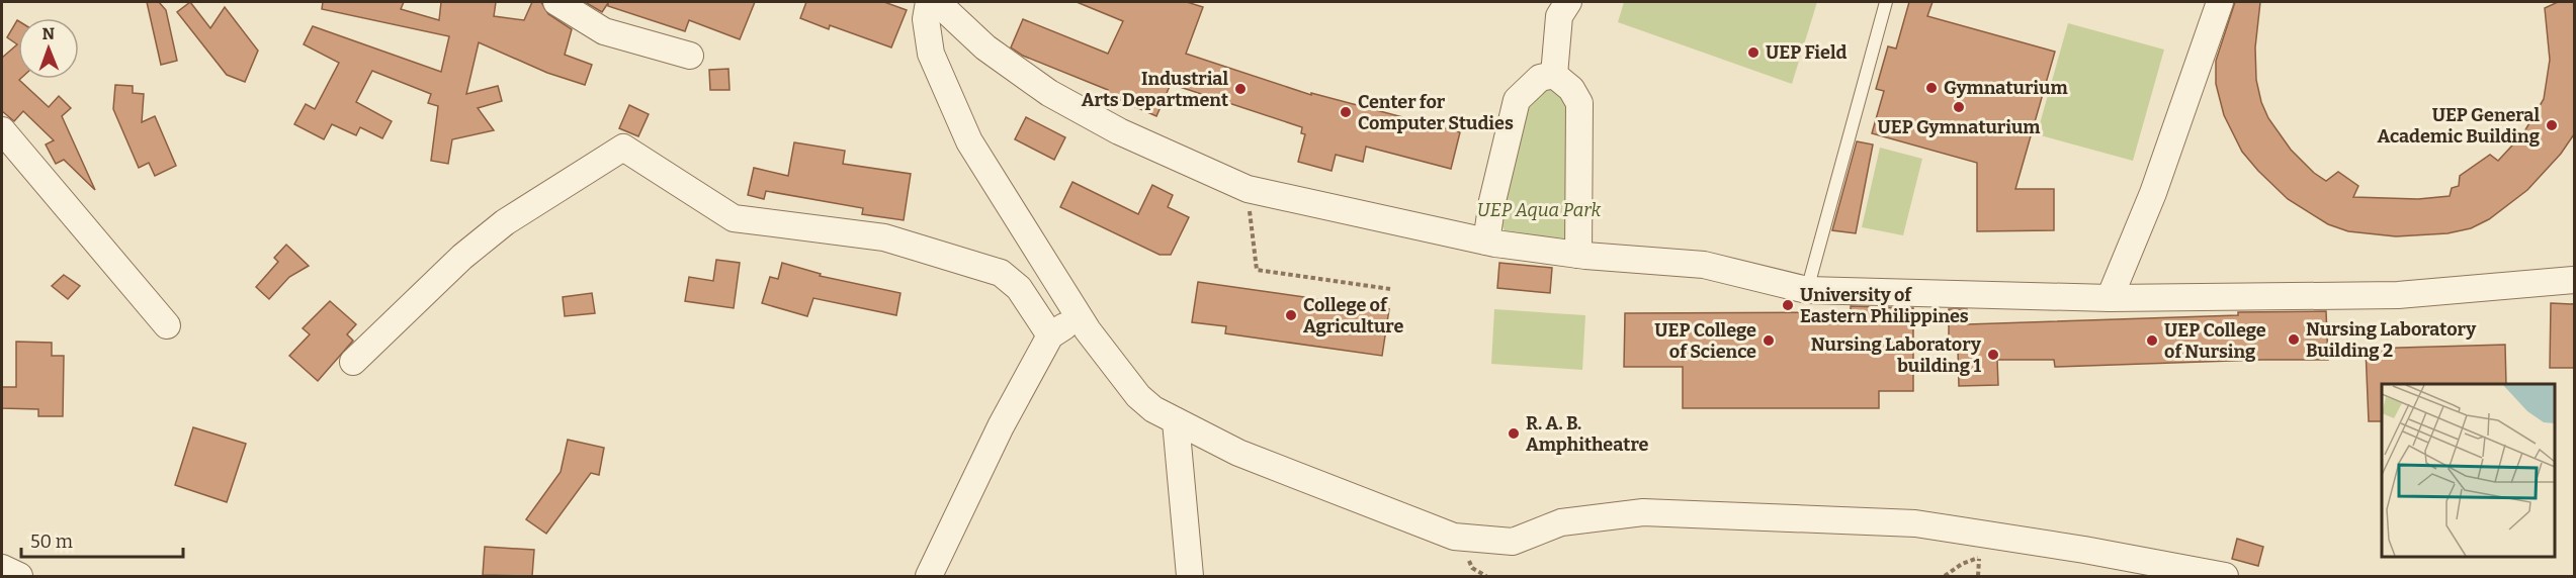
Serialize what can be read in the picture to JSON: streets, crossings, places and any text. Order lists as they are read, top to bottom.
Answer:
{
  "parks": ["UEP Aqua Park"],
  "places": [
    "UEP Field",
    "Gymnaturium",
    "Industrial Arts Department",
    "UEP Gymnaturium",
    "Center for Computer Studies",
    "UEP General Academic Building",
    "University of Eastern Philippines",
    "College of Agriculture",
    "Nursing Laboratory Building 2",
    "UEP College of Science",
    "UEP College of Nursing",
    "Nursing Laboratory building 1",
    "R. A. B. Amphitheatre"
  ],
  "scale_bar": "50 m",
  "north": "top"
}
